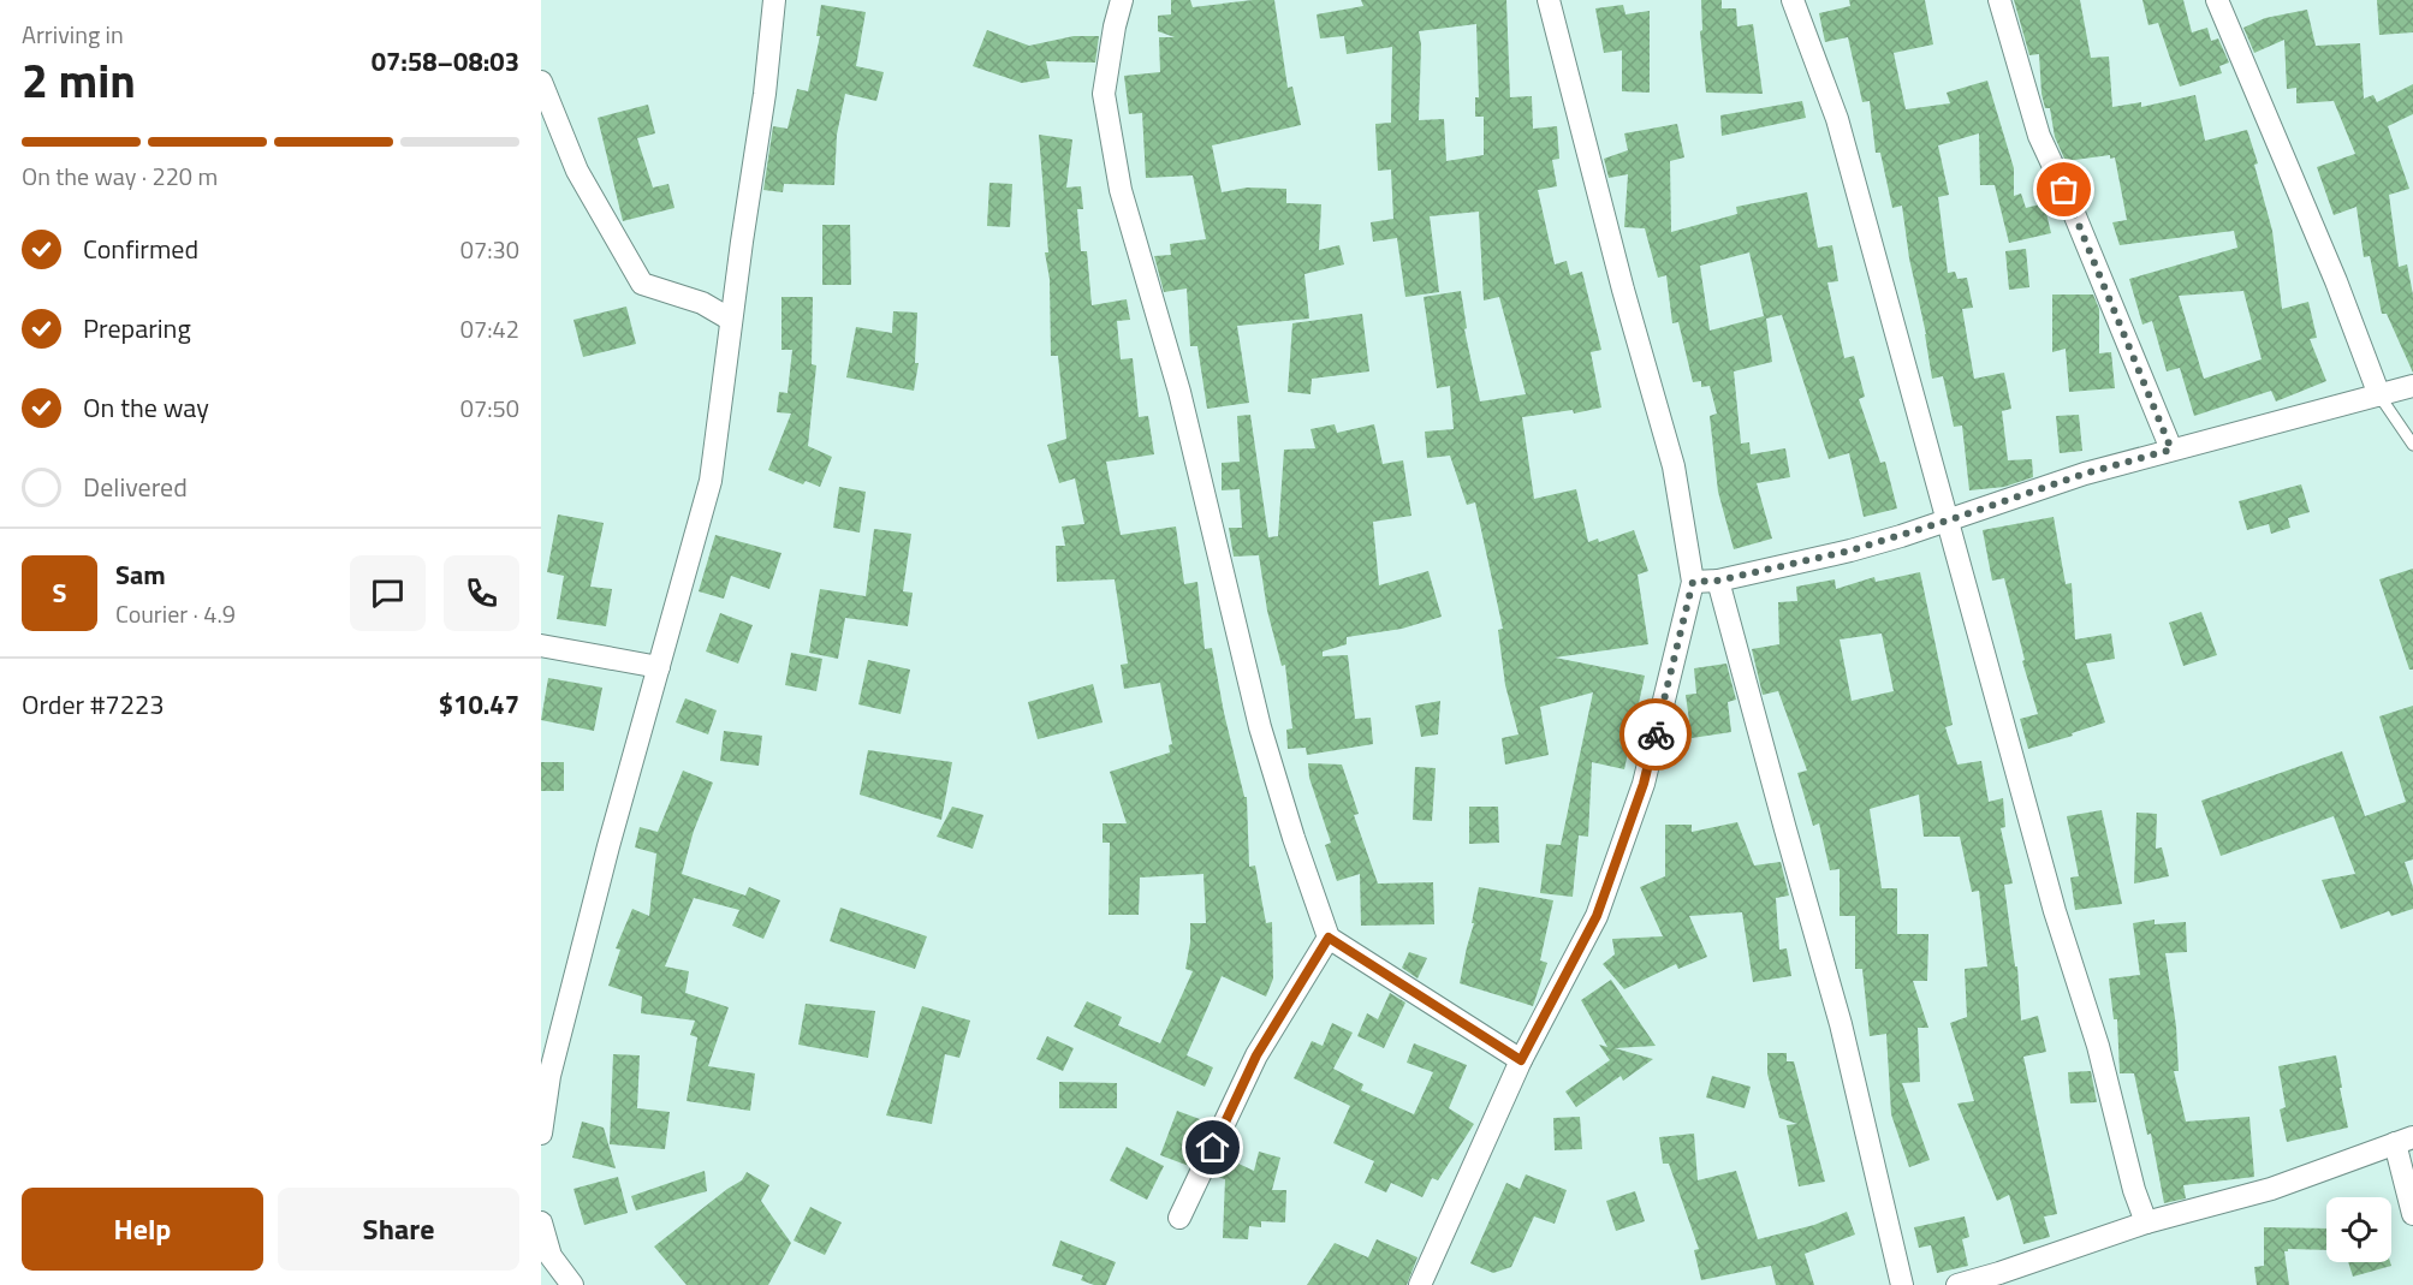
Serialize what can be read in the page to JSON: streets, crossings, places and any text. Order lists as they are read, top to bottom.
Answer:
{
  "page": {
    "heading": ["2 min", "Arriving in", "07:58–08:03"],
    "panel": [
      "Sam",
      "Courier · 4.9",
      "Order #7223",
      "$10.47"
    ],
    "bar": "On the way · 220 m",
    "list": [
      ["Confirmed", "07:30"],
      ["Preparing", "07:42"],
      ["On the way", "07:50"],
      "Delivered"
    ],
    "round": "S",
    "buttons": ["Help", "Share"]
  }
}
